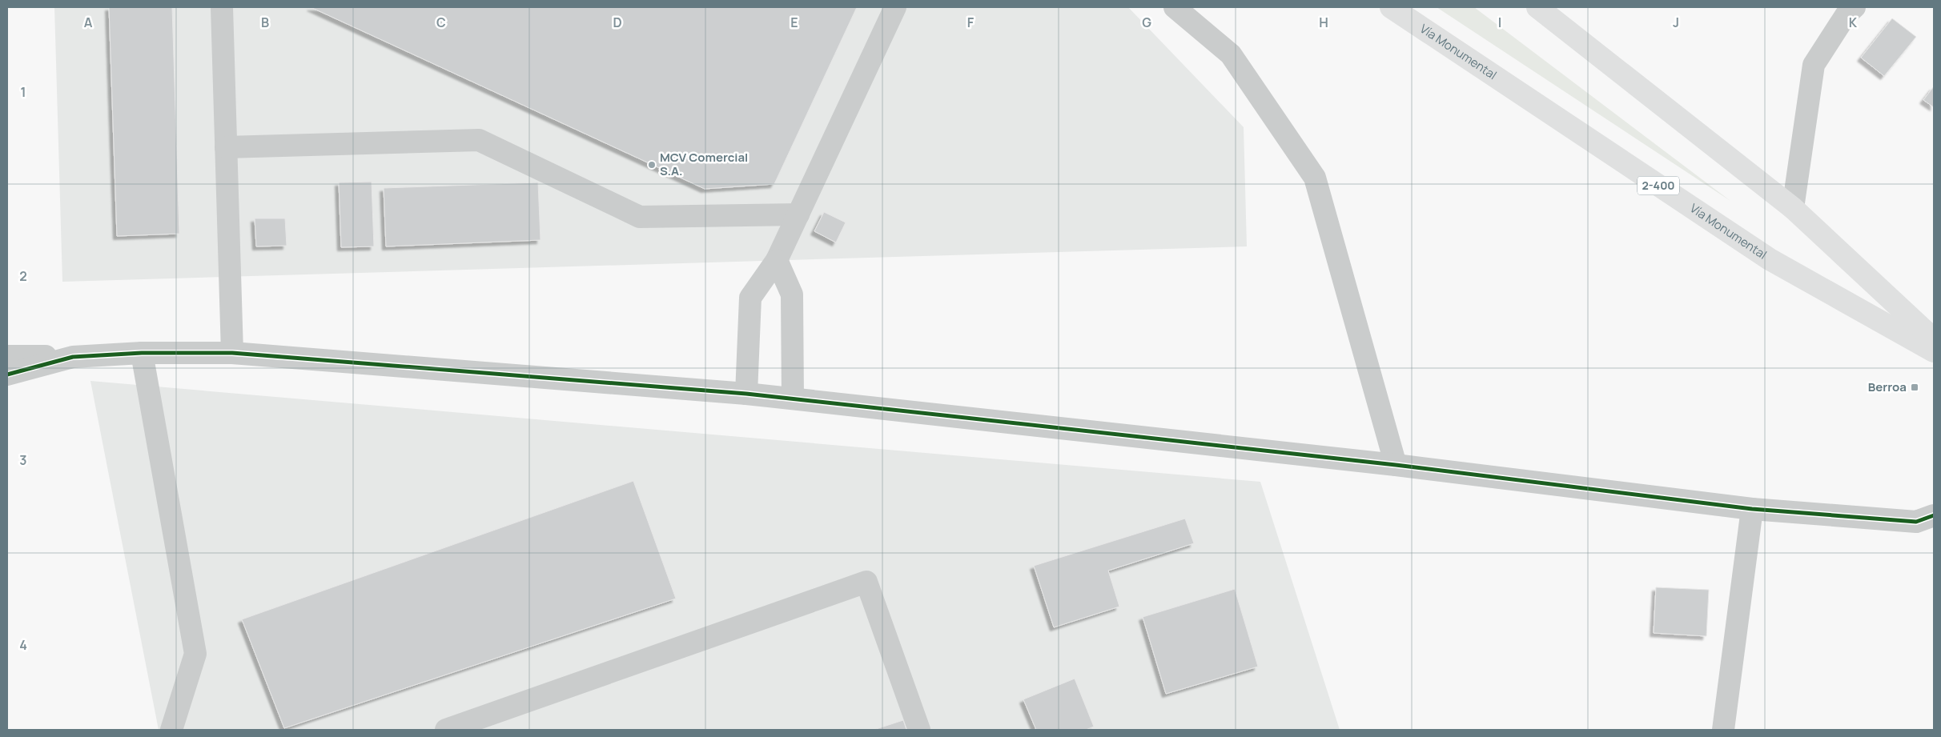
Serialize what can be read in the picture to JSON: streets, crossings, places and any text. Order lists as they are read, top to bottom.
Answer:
{
  "streets": {
    "highway": ["Vía Monumental", "2-400"]
  },
  "places": {
    "other": ["MCV Comercial S.A."],
    "transit": ["Berroa"]
  },
  "grid": {
    "columns": [
      "A",
      "B",
      "C",
      "D",
      "E",
      "F",
      "G",
      "H",
      "I",
      "J",
      "K"
    ],
    "rows": [
      "1",
      "2",
      "3",
      "4"
    ]
  }
}
